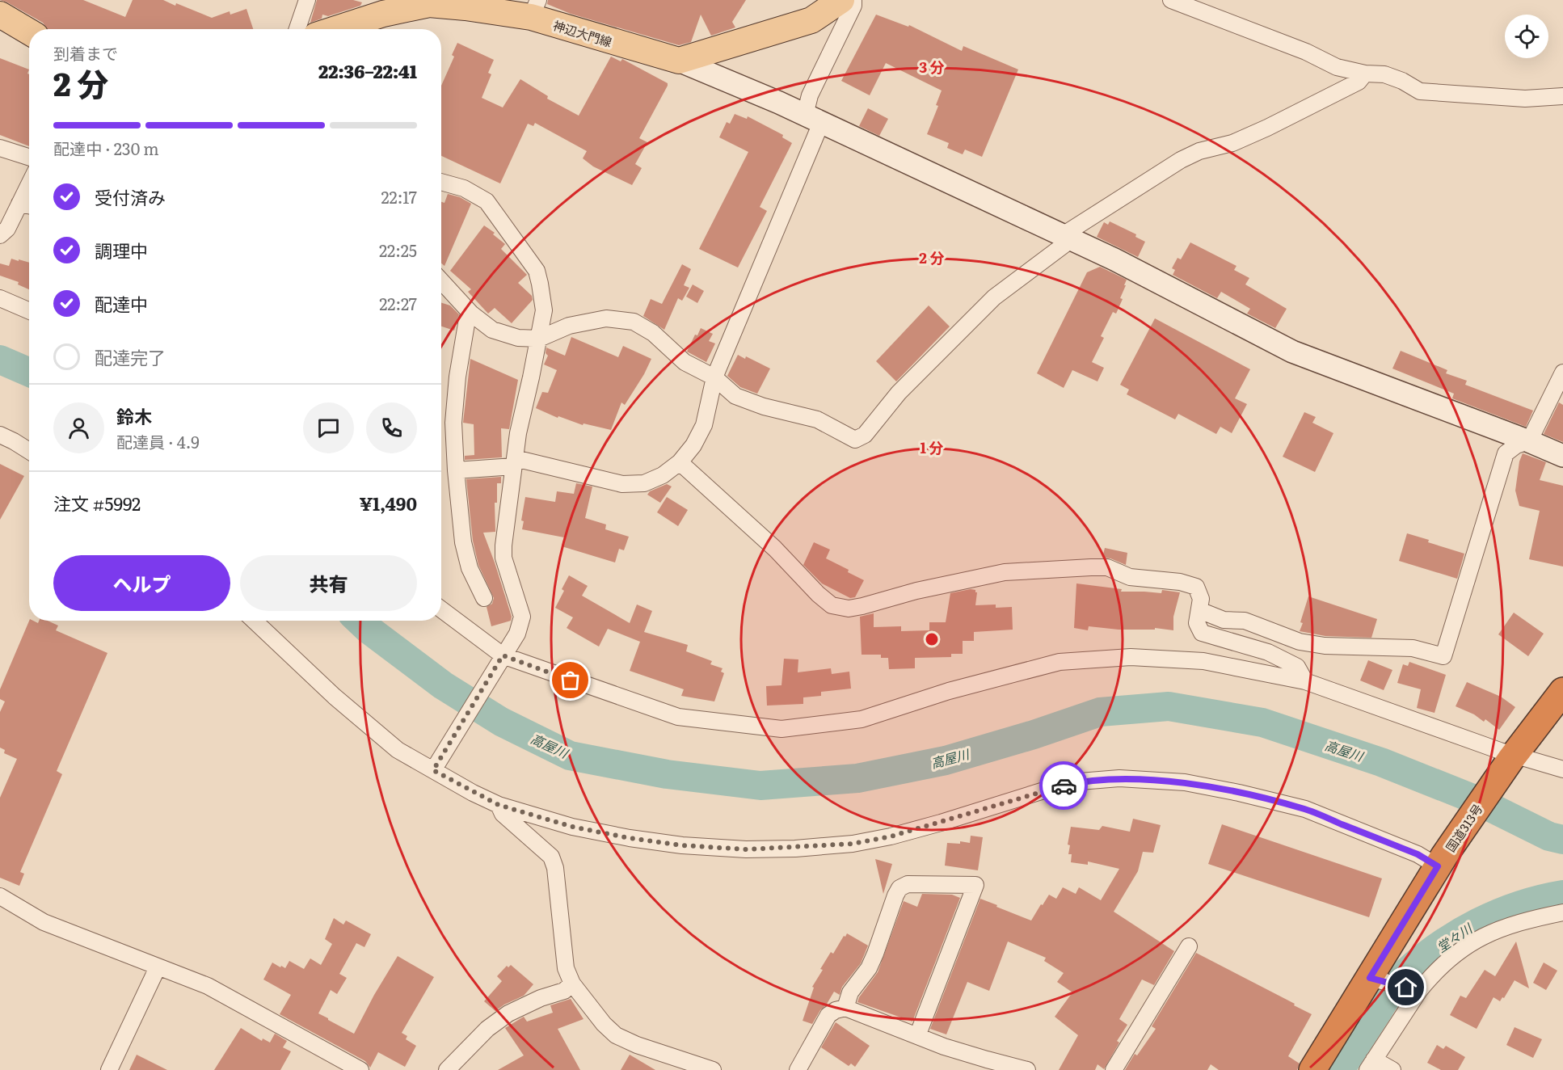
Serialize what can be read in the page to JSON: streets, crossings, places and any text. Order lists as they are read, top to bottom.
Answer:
{
  "streets": {
    "highway": ["国道313号"],
    "main road": ["神辺大門線"]
  },
  "water": ["高屋川", "堂々川"],
  "page": {
    "heading": ["2 分", "到着まで", "22:36–22:41"],
    "panel": [
      "鈴木",
      "配達員 · 4.9",
      "注文 #5992",
      "¥1,490"
    ],
    "bar": "配達中 · 230 m",
    "list": [
      ["受付済み", "22:17"],
      ["調理中", "22:25"],
      ["配達中", "22:27"],
      "配達完了"
    ],
    "buttons": ["ヘルプ", "共有"]
  },
  "rings": ["3 分", "2 分", "1 分"]
}
